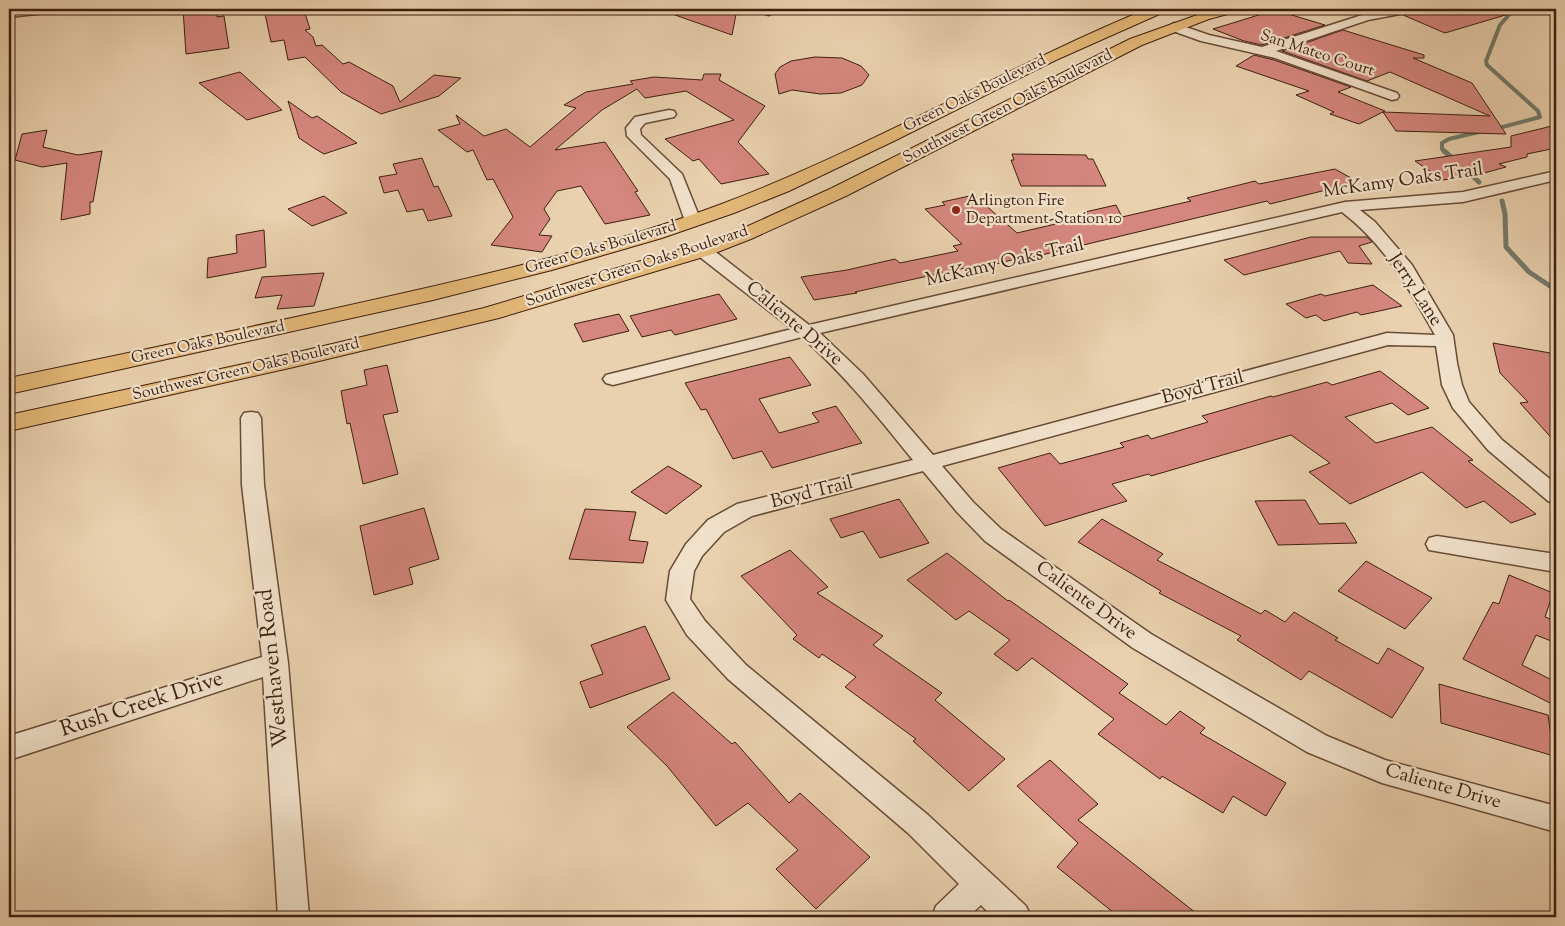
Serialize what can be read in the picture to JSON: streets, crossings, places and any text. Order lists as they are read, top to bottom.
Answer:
{
  "streets": {
    "main road": ["Green Oaks Boulevard", "Southwest Green Oaks Boulevard"],
    "street": [
      "San Mateo Court",
      "McKamy Oaks Trail",
      "Jerry Lane",
      "Caliente Drive",
      "Boyd Trail",
      "Westhaven Road",
      "Rush Creek Drive"
    ]
  },
  "crossings": [
    ["San Mateo Court", "Southwest Green Oaks Boulevard"],
    ["Southwest Green Oaks Boulevard", "Caliente Drive"],
    ["McKamy Oaks Trail", "Jerry Lane"],
    ["McKamy Oaks Trail", "Caliente Drive"],
    ["Jerry Lane", "Boyd Trail"],
    ["Caliente Drive", "Boyd Trail"],
    ["Westhaven Road", "Rush Creek Drive"]
  ],
  "places": ["Arlington Fire Department-Station 10"]
}
